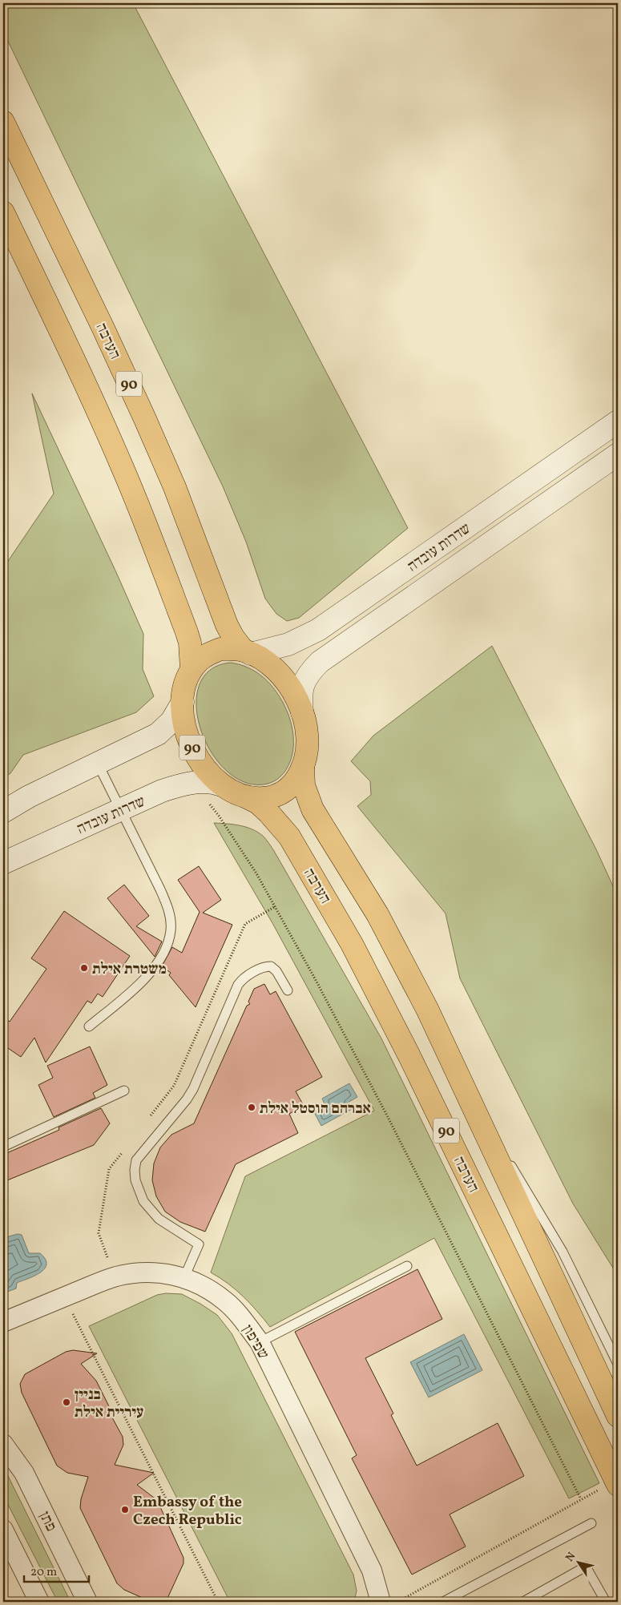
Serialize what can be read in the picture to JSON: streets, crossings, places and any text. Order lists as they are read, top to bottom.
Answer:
{
  "streets": {
    "highway": ["הערבה", "90"],
    "street": ["שדרות עובדה", "שפיפון", "פתן"]
  },
  "crossings": [
    ["הערבה", "90"],
    ["הערבה", "שדרות עובדה"],
    ["90", "שדרות עובדה"]
  ],
  "places": [
    "משטרת אילת",
    "אברהם הוסטל אילת",
    "בניין עיריית אילת",
    "Embassy of the Czech Republic"
  ],
  "scale_bar": "20 m",
  "north": "top left"
}
